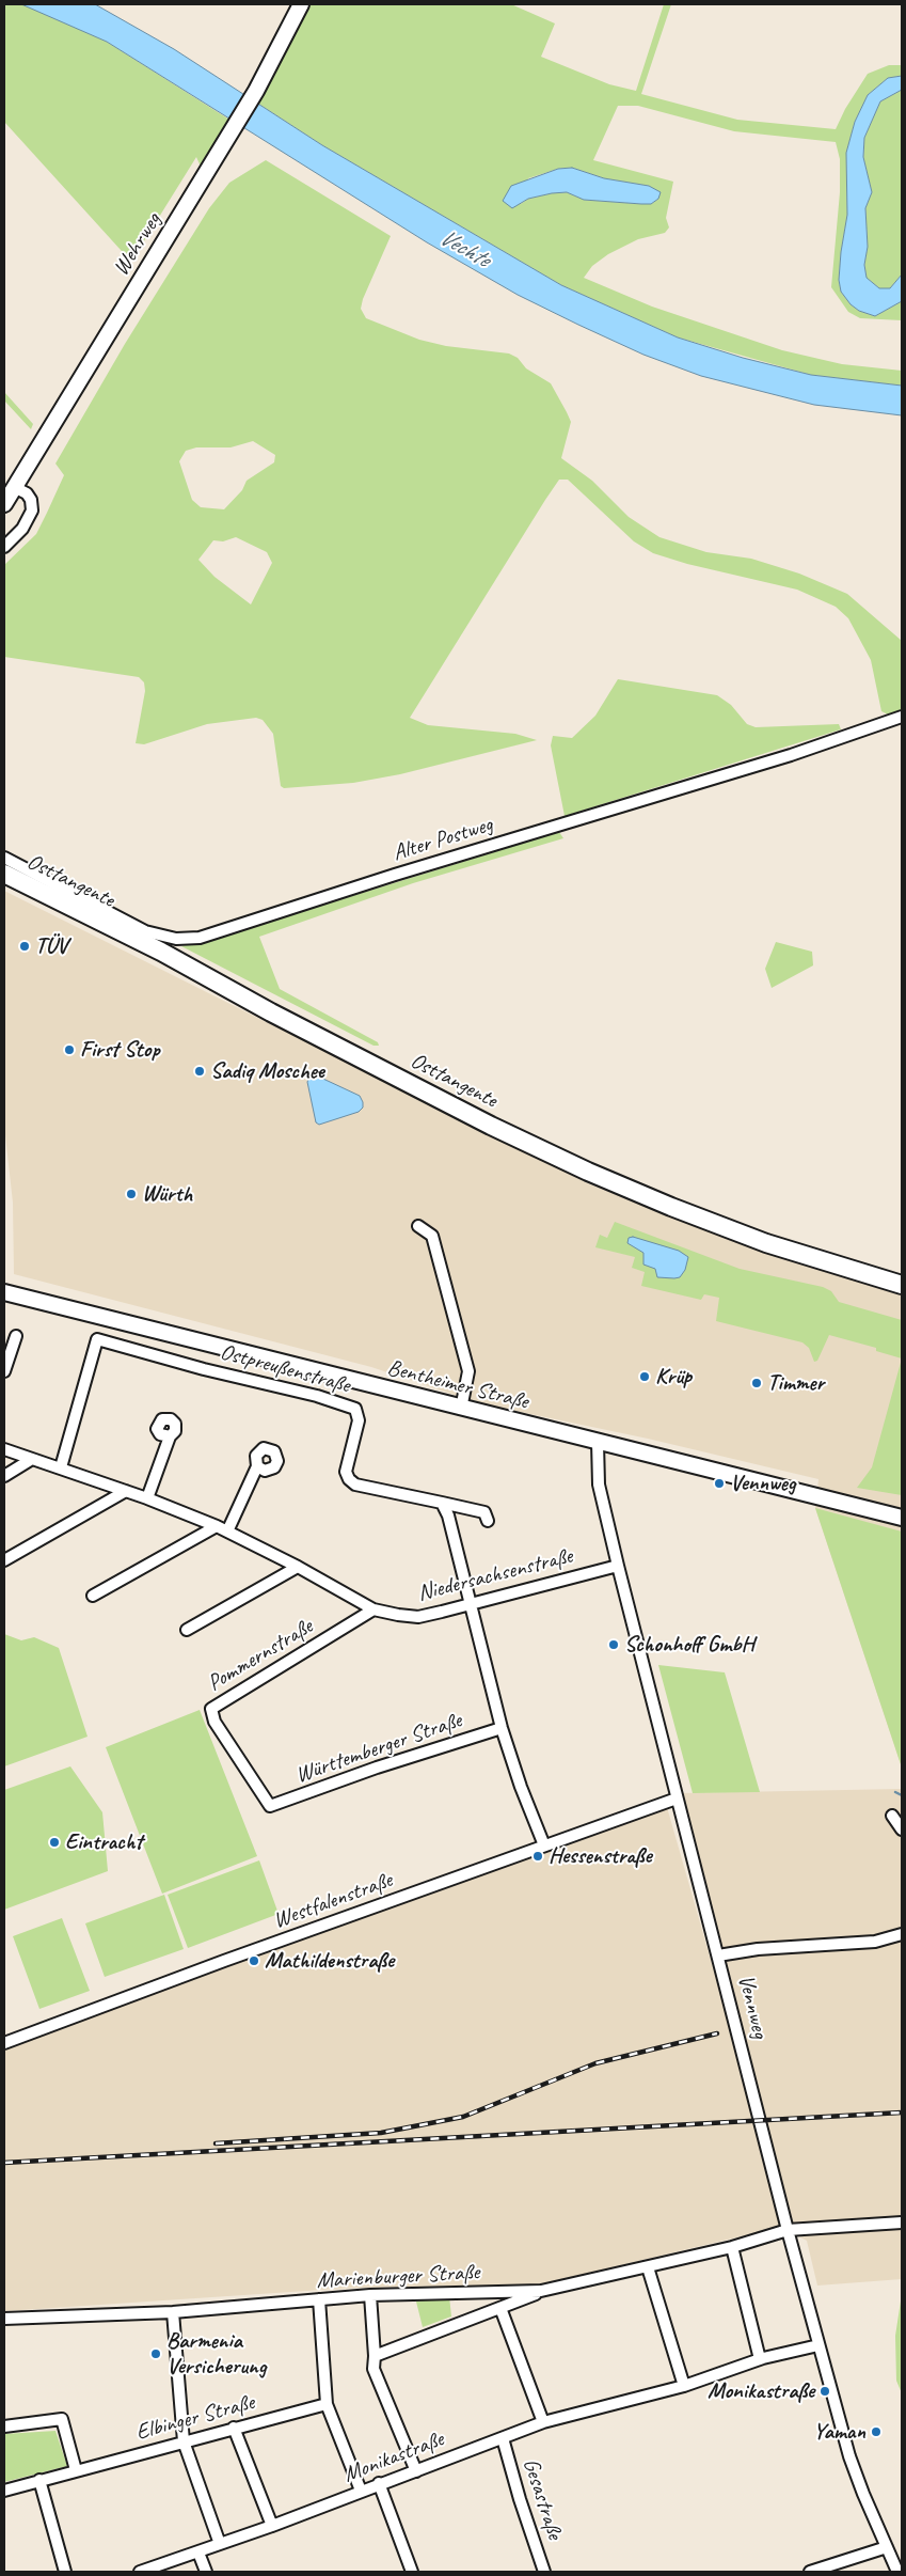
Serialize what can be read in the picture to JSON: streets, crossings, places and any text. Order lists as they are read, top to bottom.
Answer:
{
  "streets": {
    "main road": ["Osttangente"],
    "street": [
      "Wehrweg",
      "Alter Postweg",
      "Ostpreußenstraße",
      "Bentheimer Straße",
      "Niedersachsenstraße",
      "Pommernstraße",
      "Württemberger Straße",
      "Westfalenstraße",
      "Vennweg",
      "Marienburger Straße",
      "Elbinger Straße",
      "Monikastraße",
      "Gesastraße"
    ]
  },
  "crossings": [
    ["Ostpreußenstraße", "Niedersachsenstraße"],
    ["Bentheimer Straße", "Vennweg"],
    ["Niedersachsenstraße", "Pommernstraße"],
    ["Niedersachsenstraße", "Vennweg"],
    ["Pommernstraße", "Württemberger Straße"],
    ["Westfalenstraße", "Vennweg"],
    ["Vennweg", "Marienburger Straße"],
    ["Vennweg", "Monikastraße"],
    ["Monikastraße", "Gesastraße"]
  ],
  "water": ["Vechte"],
  "places": [
    "TÜV",
    "First Stop",
    "Sadiq Moschee",
    "Würth",
    "Krüp",
    "Timmer",
    "Vennweg",
    "Schonhoff GmbH",
    "Eintracht",
    "Hessenstraße",
    "Mathildenstraße",
    "Barmenia Versicherung",
    "Monikastraße",
    "Yaman"
  ]
}
